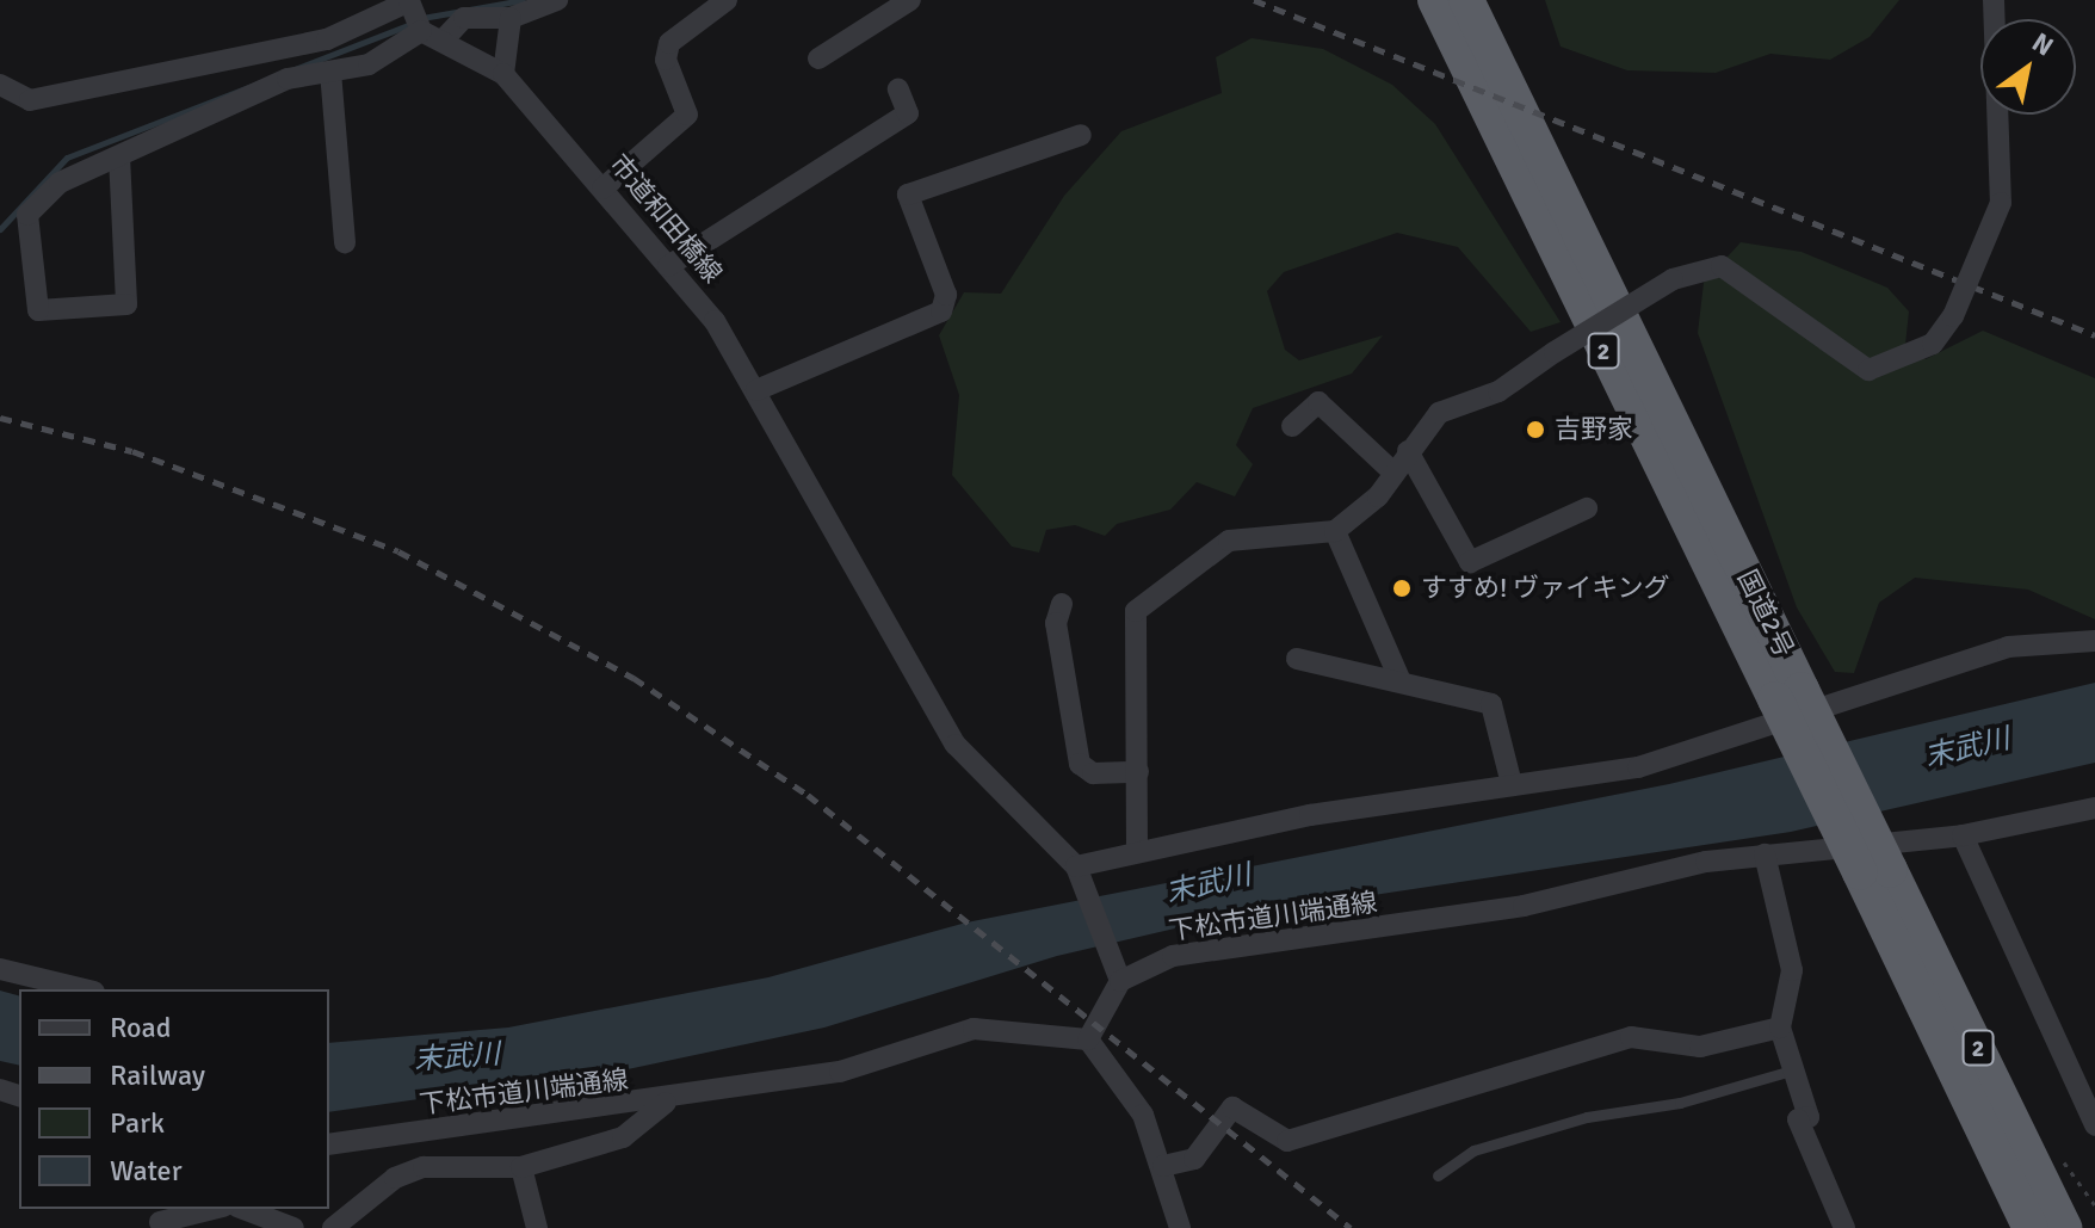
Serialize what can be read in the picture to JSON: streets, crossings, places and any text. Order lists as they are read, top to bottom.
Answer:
{
  "streets": {
    "highway": ["2", "国道2号"],
    "street": ["市道和田橋線", "下松市道川端通線"]
  },
  "water": ["末武川"],
  "places": ["吉野家", "すすめ! ヴァイキング"],
  "legend": [
    "Road",
    "Railway",
    "Park",
    "Water"
  ],
  "north": "top right"
}
